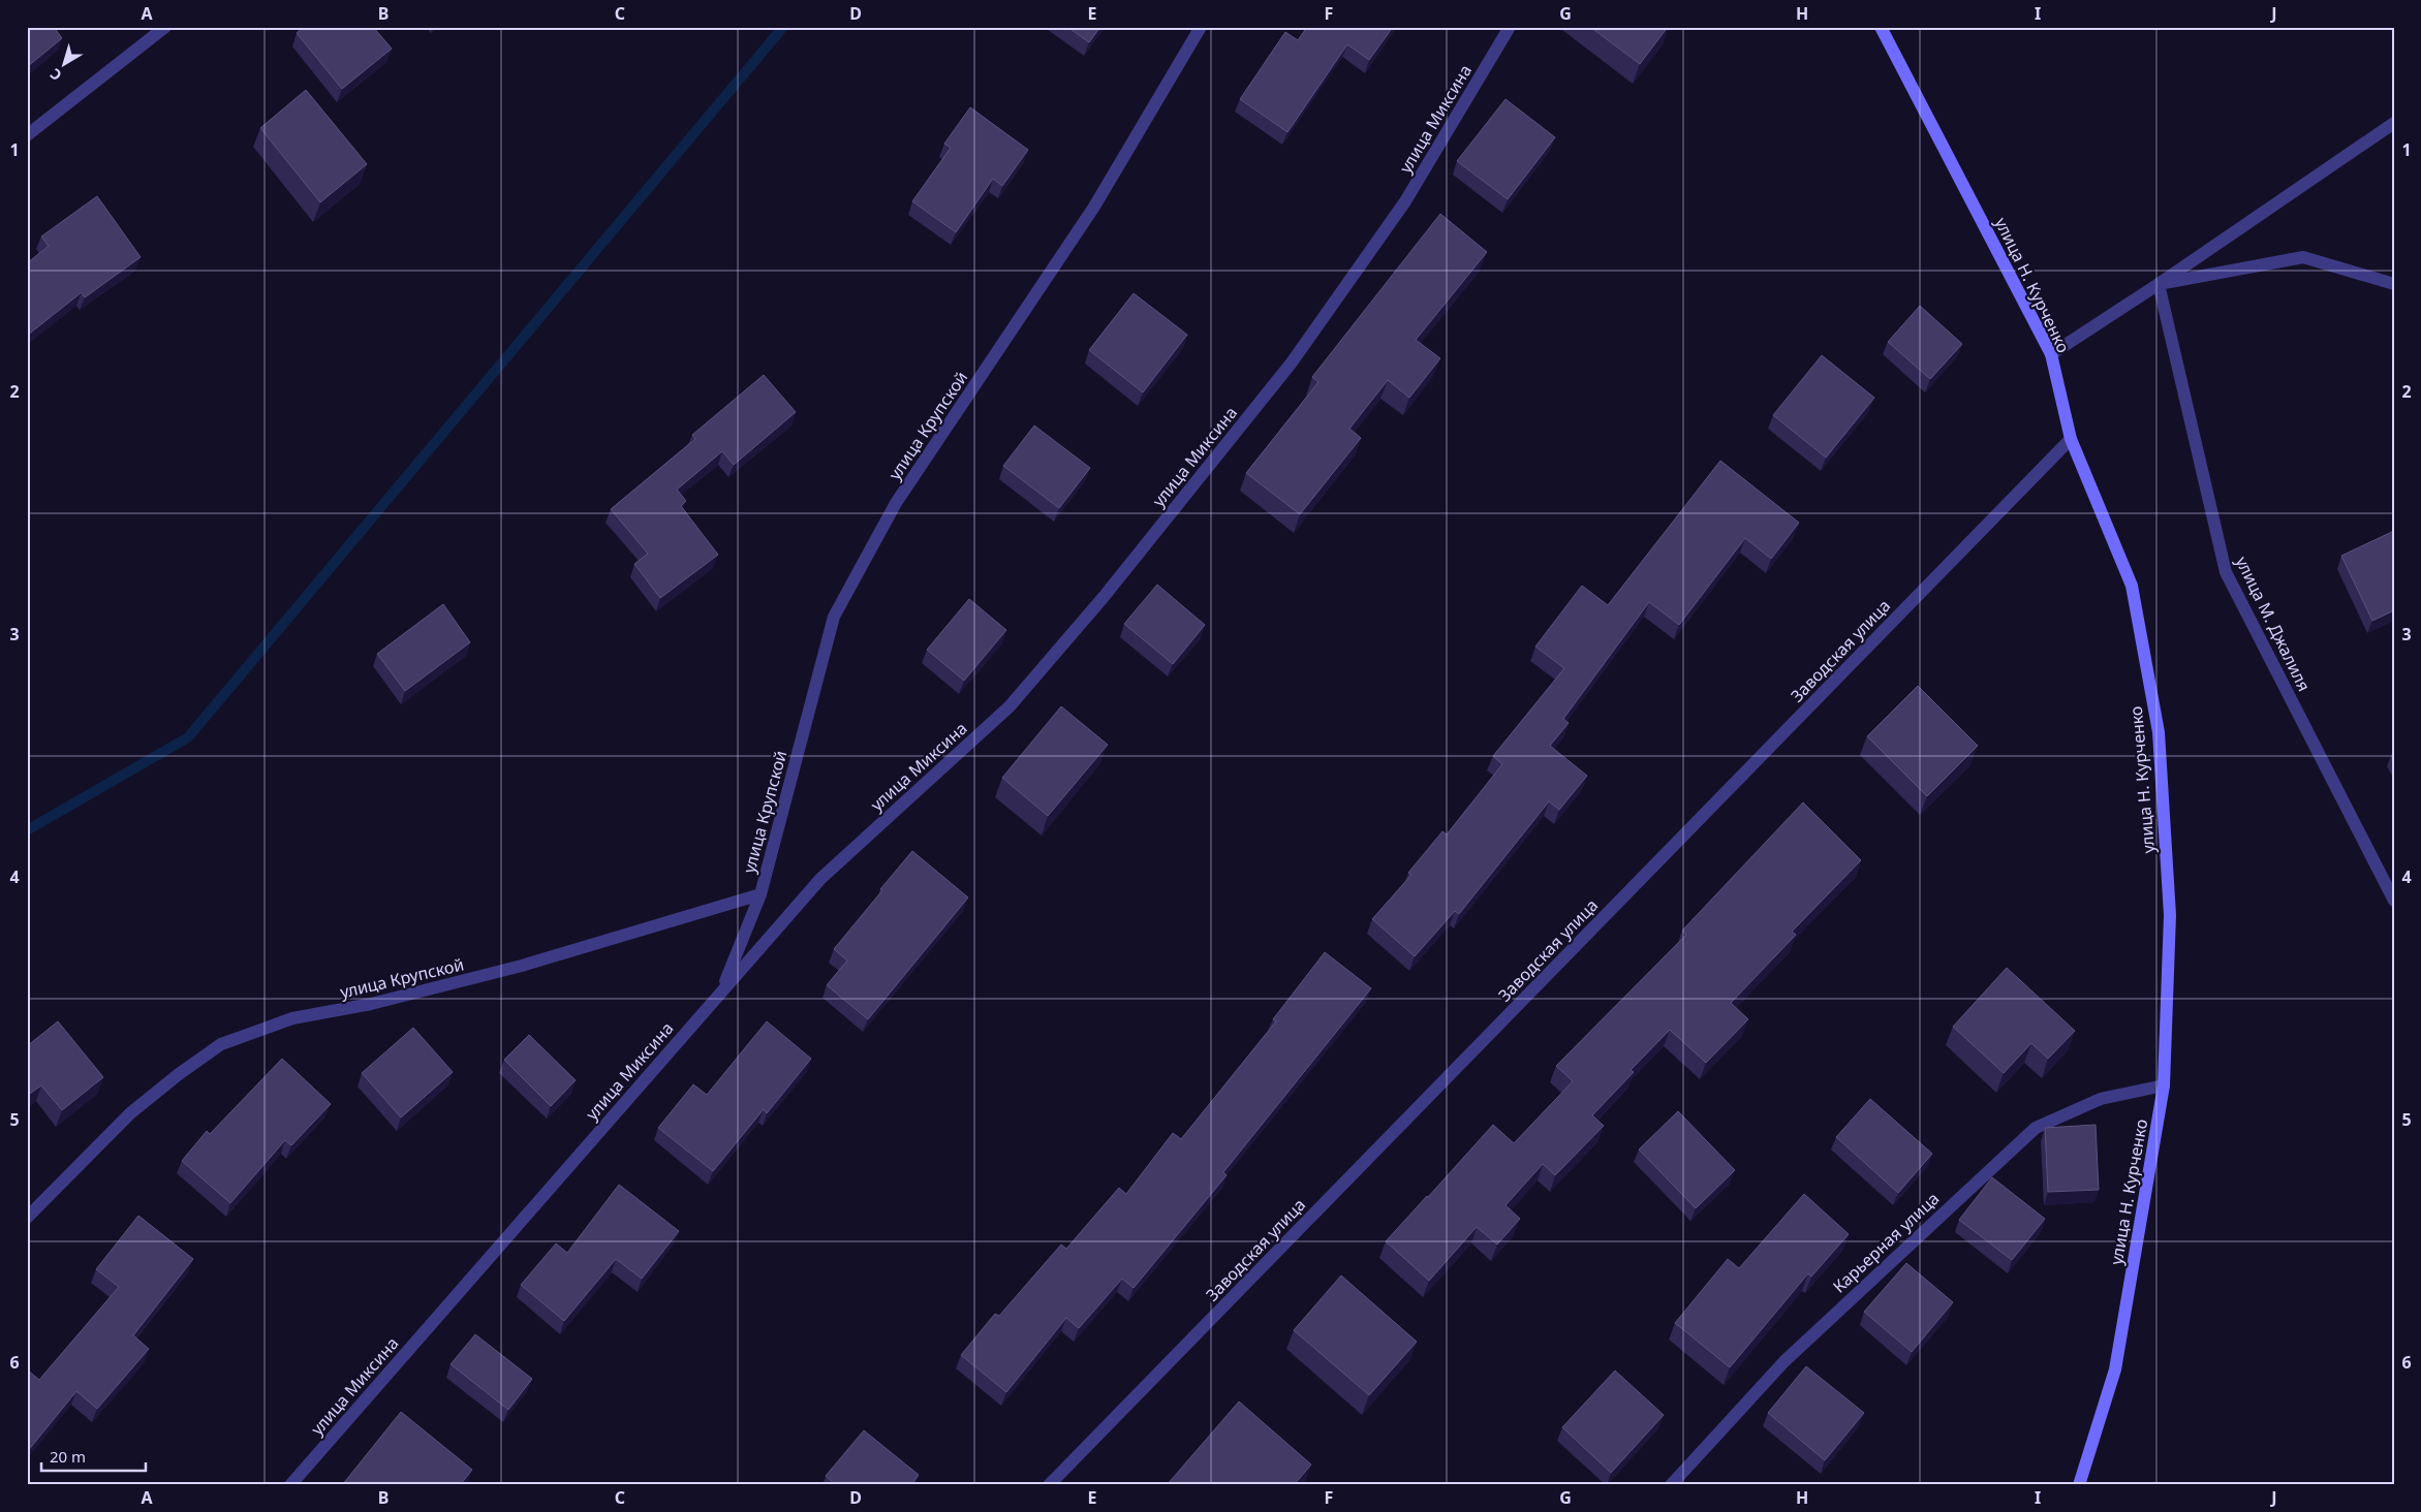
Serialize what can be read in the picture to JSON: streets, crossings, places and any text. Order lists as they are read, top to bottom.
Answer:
{
  "streets": {
    "main road": ["улица Н. Курченко"],
    "street": [
      "улица Миксина",
      "улица Крупской",
      "улица М. Джалиля",
      "Заводская улица",
      "Карьерная улица"
    ]
  },
  "crossings": [
    ["улица Н. Курченко", "Заводская улица"],
    ["улица Н. Курченко", "Карьерная улица"]
  ],
  "scale_bar": "20 m",
  "north": "bottom left",
  "grid": {
    "columns": [
      "A",
      "B",
      "C",
      "D",
      "E",
      "F",
      "G",
      "H",
      "I",
      "J"
    ],
    "rows": [
      "1",
      "2",
      "3",
      "4",
      "5",
      "6"
    ]
  }
}
